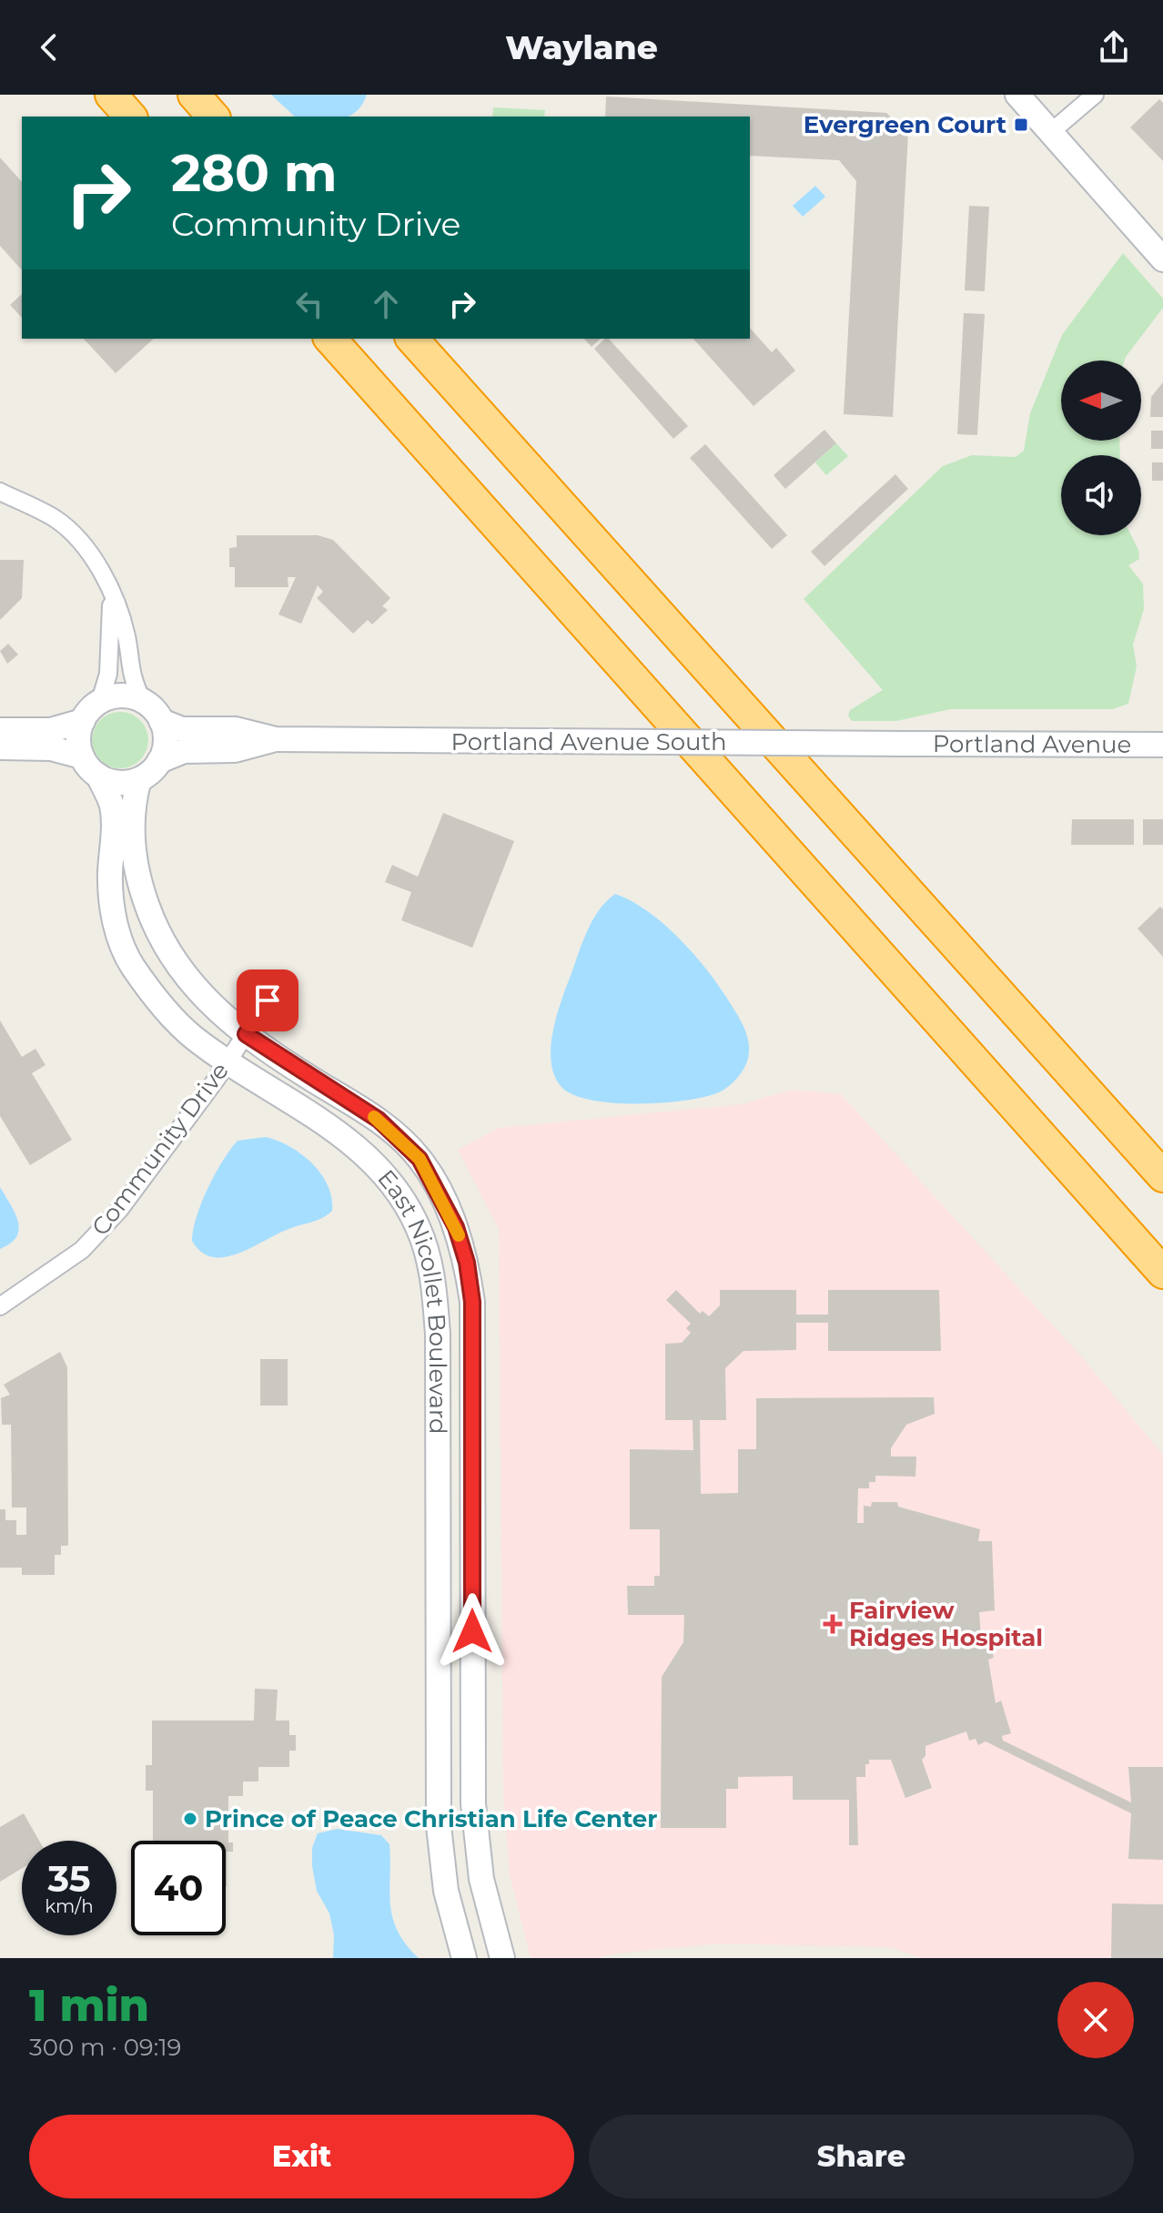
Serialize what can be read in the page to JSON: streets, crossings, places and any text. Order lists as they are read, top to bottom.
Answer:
{
  "streets": {
    "street": [
      "Portland Avenue South",
      "Portland Avenue",
      "Community Drive",
      "East Nicollet Boulevard"
    ]
  },
  "crossings": [
    ["Portland Avenue South", "Portland Avenue"],
    ["Portland Avenue South", "East Nicollet Boulevard"],
    ["Community Drive", "East Nicollet Boulevard"]
  ],
  "places": {
    "transit": ["Evergreen Court"],
    "health": ["Fairview Ridges Hospital"],
    "other": ["Prince of Peace Christian Life Center"]
  },
  "north": "left",
  "page": {
    "header": "Waylane",
    "turn": ["280 m", "Community Drive"],
    "speed": "35 km/h",
    "limit": "40",
    "heading": ["1 min", "300 m · 09:19"],
    "buttons": ["Exit", "Share"]
  }
}
